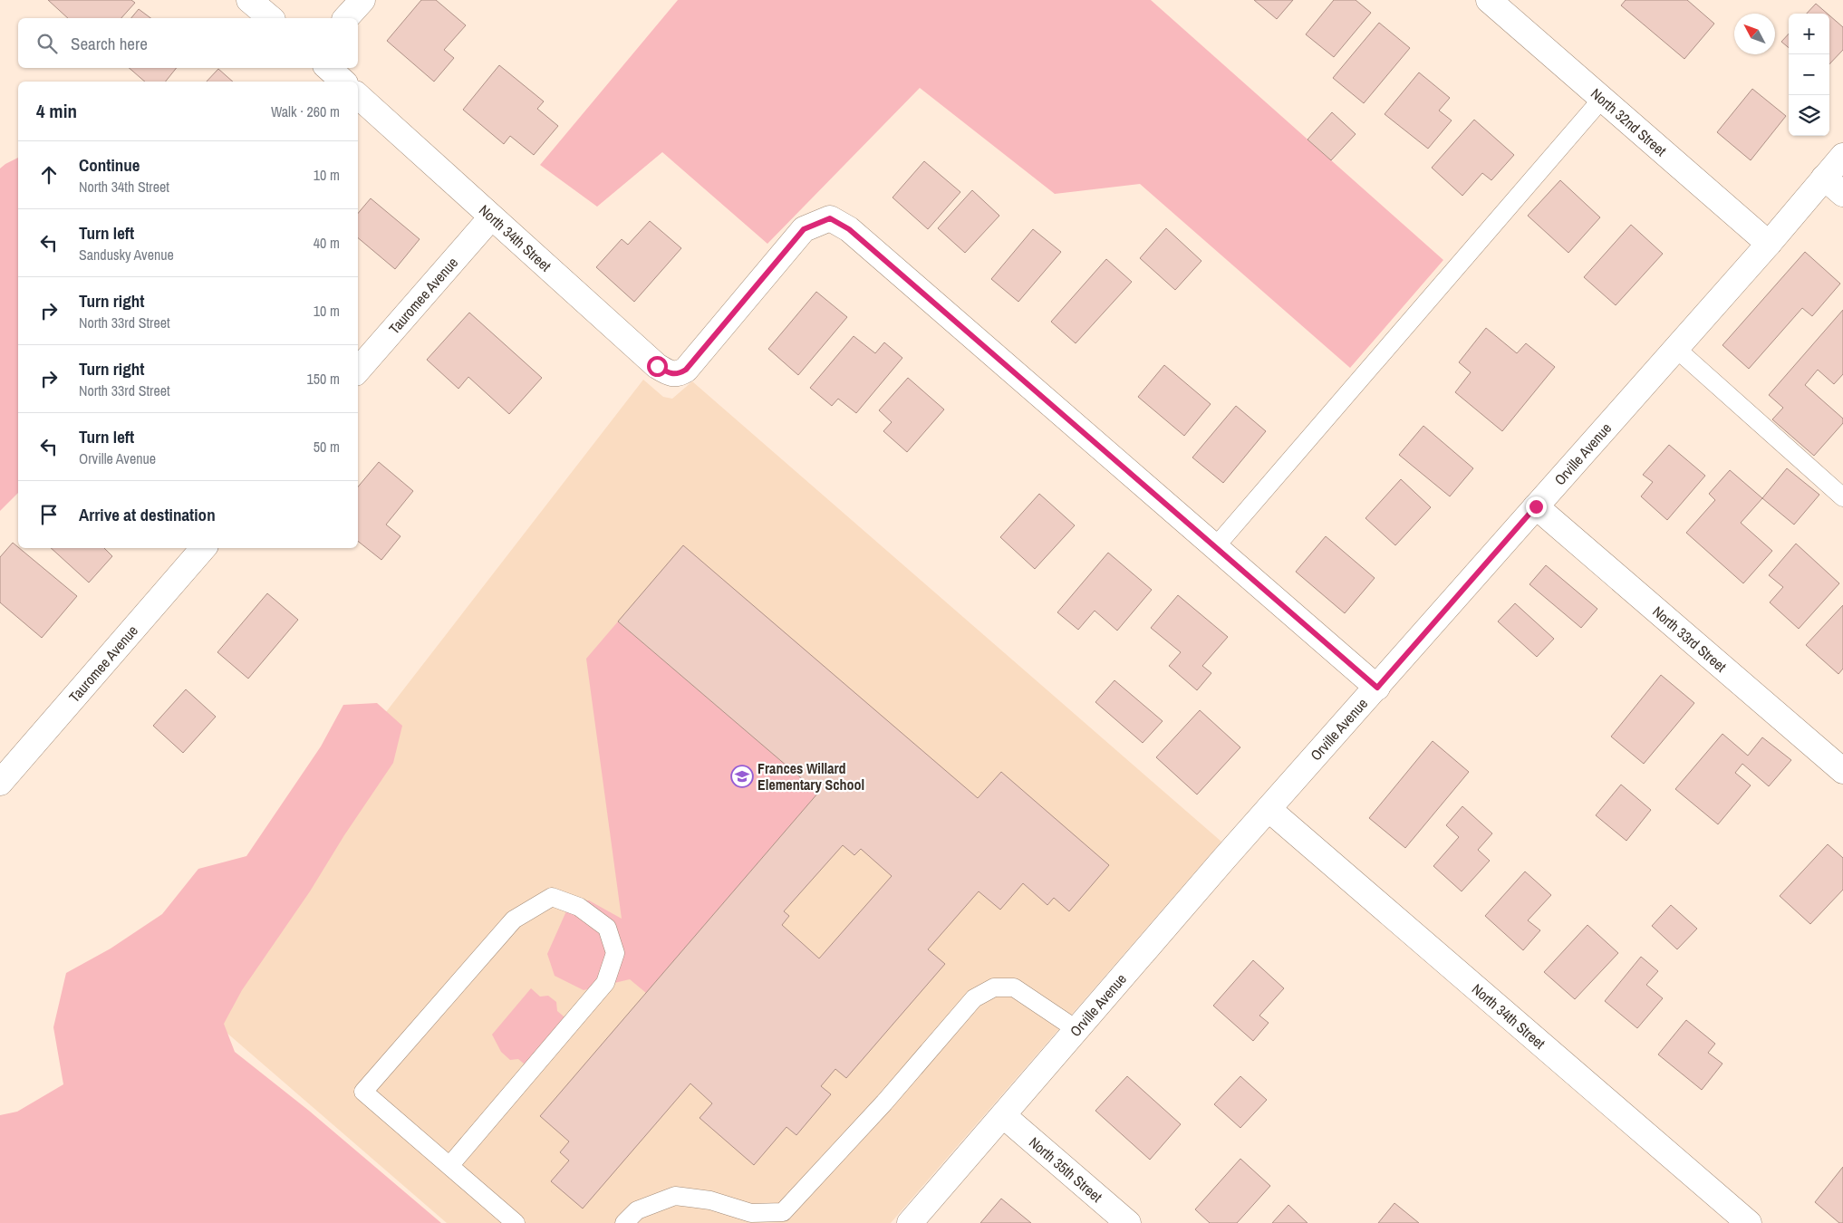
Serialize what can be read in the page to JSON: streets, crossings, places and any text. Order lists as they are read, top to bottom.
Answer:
{
  "streets": {
    "street": [
      "North 32nd Street",
      "North 34th Street",
      "Tauromee Avenue",
      "Orville Avenue",
      "North 33rd Street",
      "North 35th Street"
    ]
  },
  "crossings": [
    ["North 32nd Street", "Orville Avenue"],
    ["North 34th Street", "Tauromee Avenue"],
    ["North 34th Street", "Orville Avenue"],
    ["Orville Avenue", "North 33rd Street"],
    ["Orville Avenue", "North 35th Street"]
  ],
  "places": {
    "school or university": ["Frances Willard Elementary School"]
  },
  "north": "top left",
  "page": {
    "map_buttons": ["+", "−"],
    "search": "Search here",
    "heading": ["4 min", "Walk · 260 m"],
    "list": [
      ["Continue", "North 34th Street", "10 m"],
      ["Turn left", "Sandusky Avenue", "40 m"],
      ["Turn right", "North 33rd Street", "10 m"],
      ["Turn right", "North 33rd Street", "150 m"],
      ["Turn left", "Orville Avenue", "50 m"],
      "Arrive at destination"
    ]
  }
}
